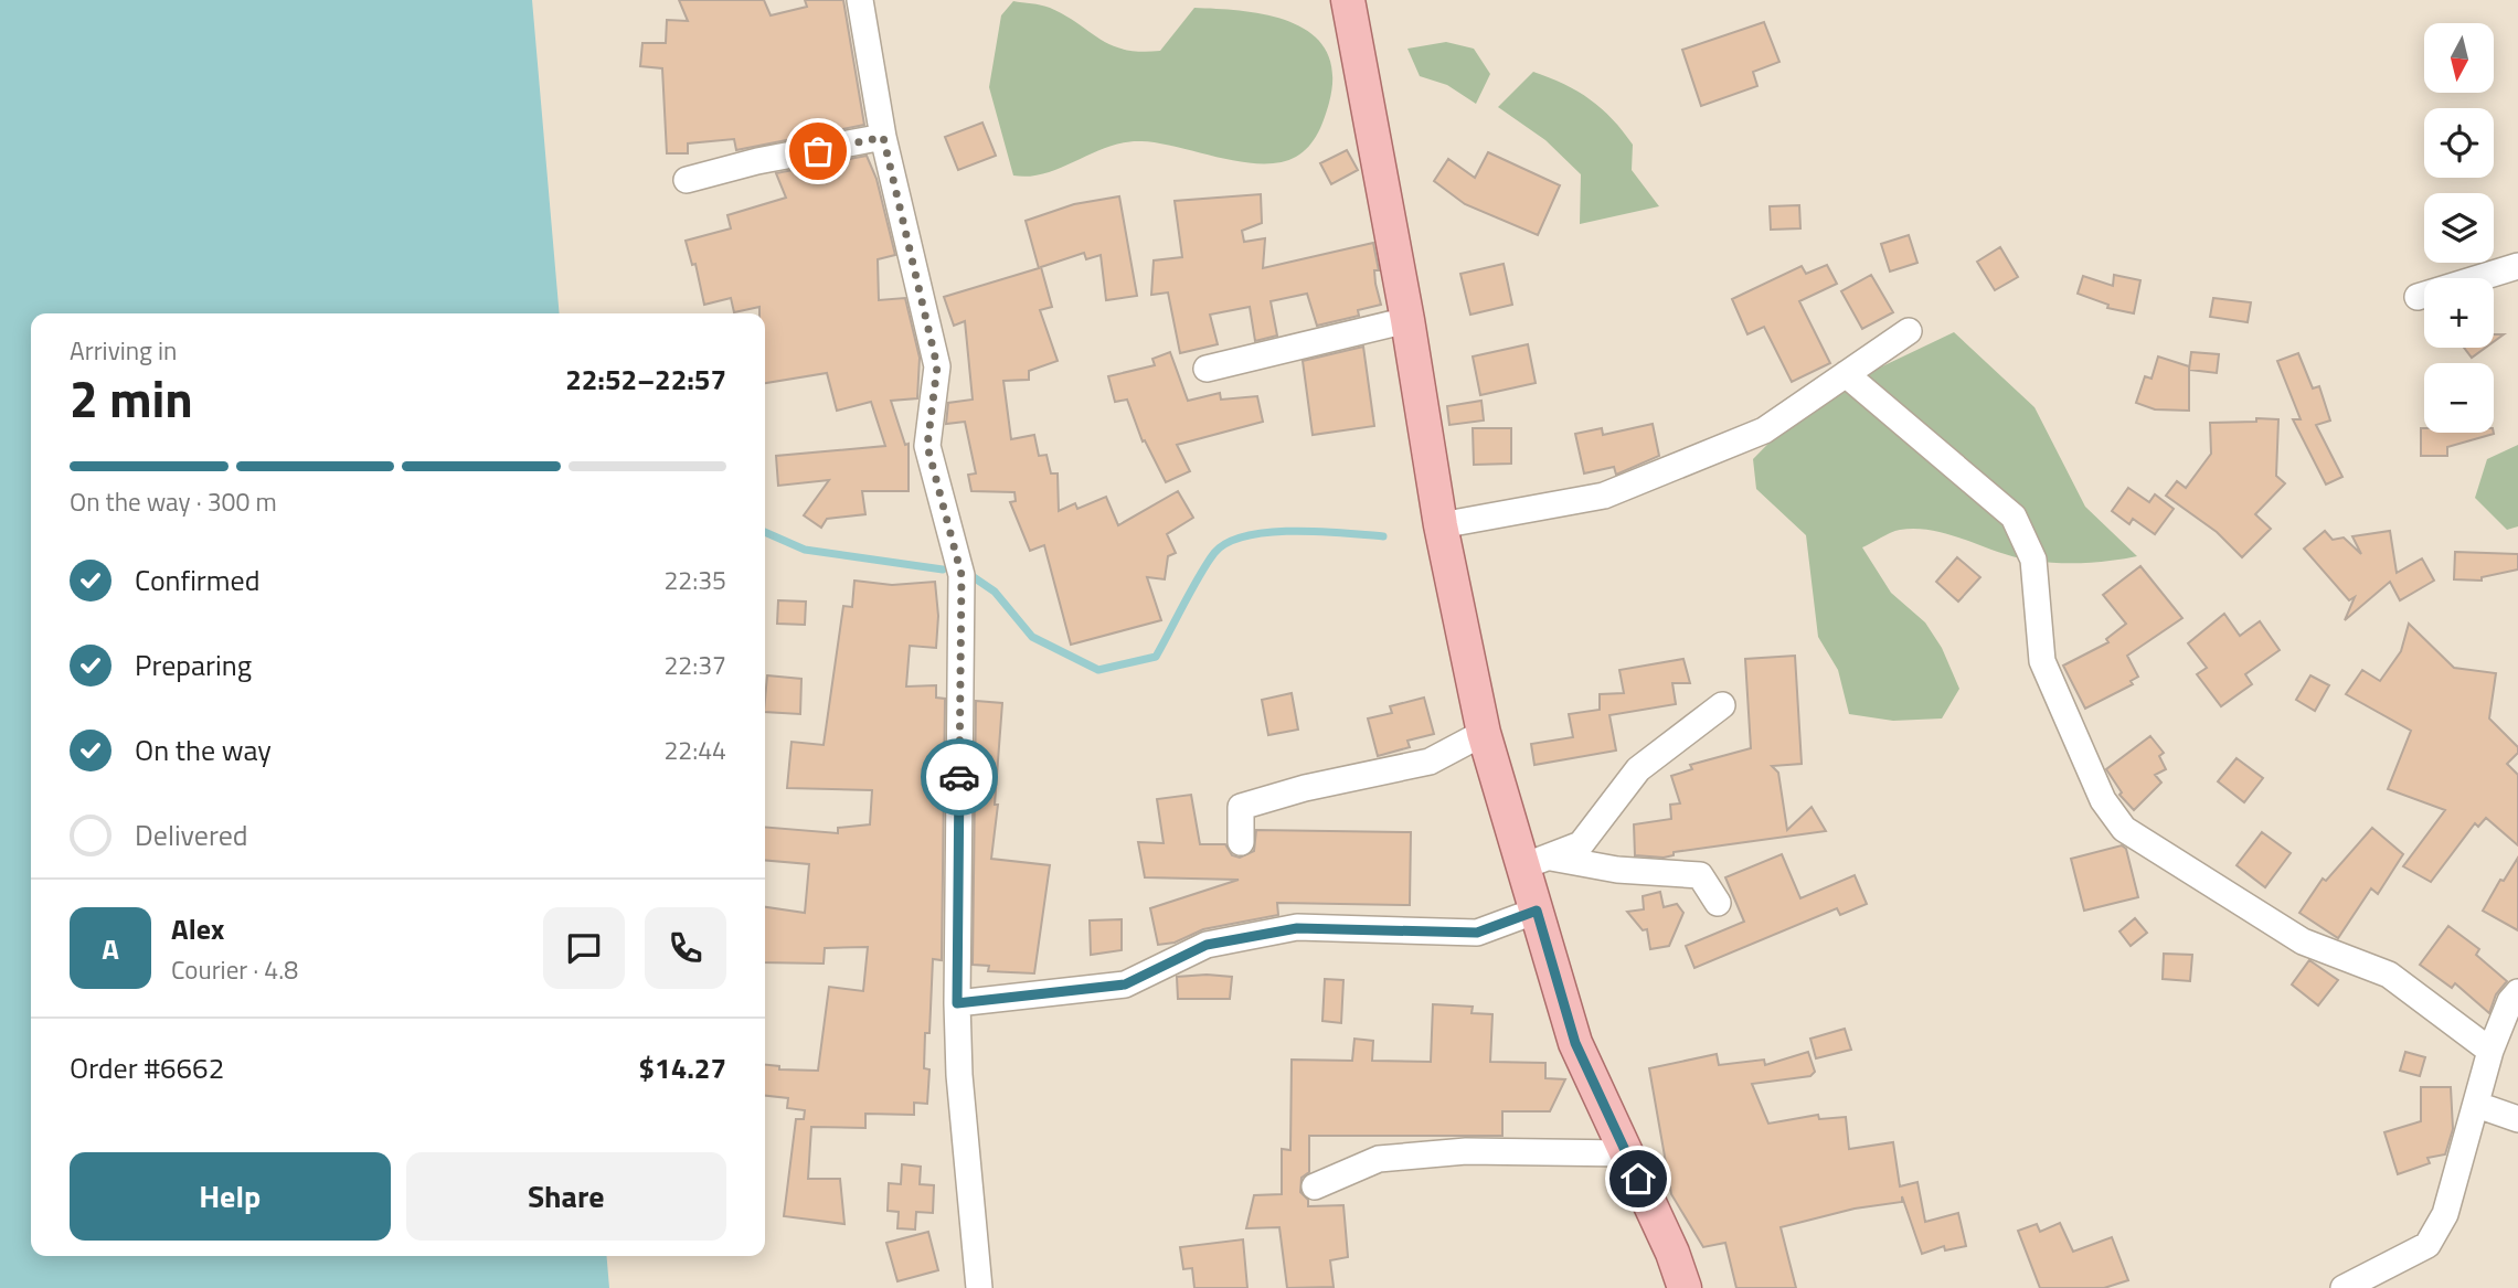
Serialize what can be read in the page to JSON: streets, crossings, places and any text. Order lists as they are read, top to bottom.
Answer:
{
  "north": "bottom",
  "page": {
    "map_buttons": ["+", "−"],
    "heading": ["2 min", "Arriving in", "22:52–22:57"],
    "panel": [
      "Alex",
      "Courier · 4.8",
      "Order #6662",
      "$14.27"
    ],
    "bar": "On the way · 300 m",
    "list": [
      ["Confirmed", "22:35"],
      ["Preparing", "22:37"],
      ["On the way", "22:44"],
      "Delivered"
    ],
    "round": "A",
    "buttons": ["Help", "Share"]
  }
}
